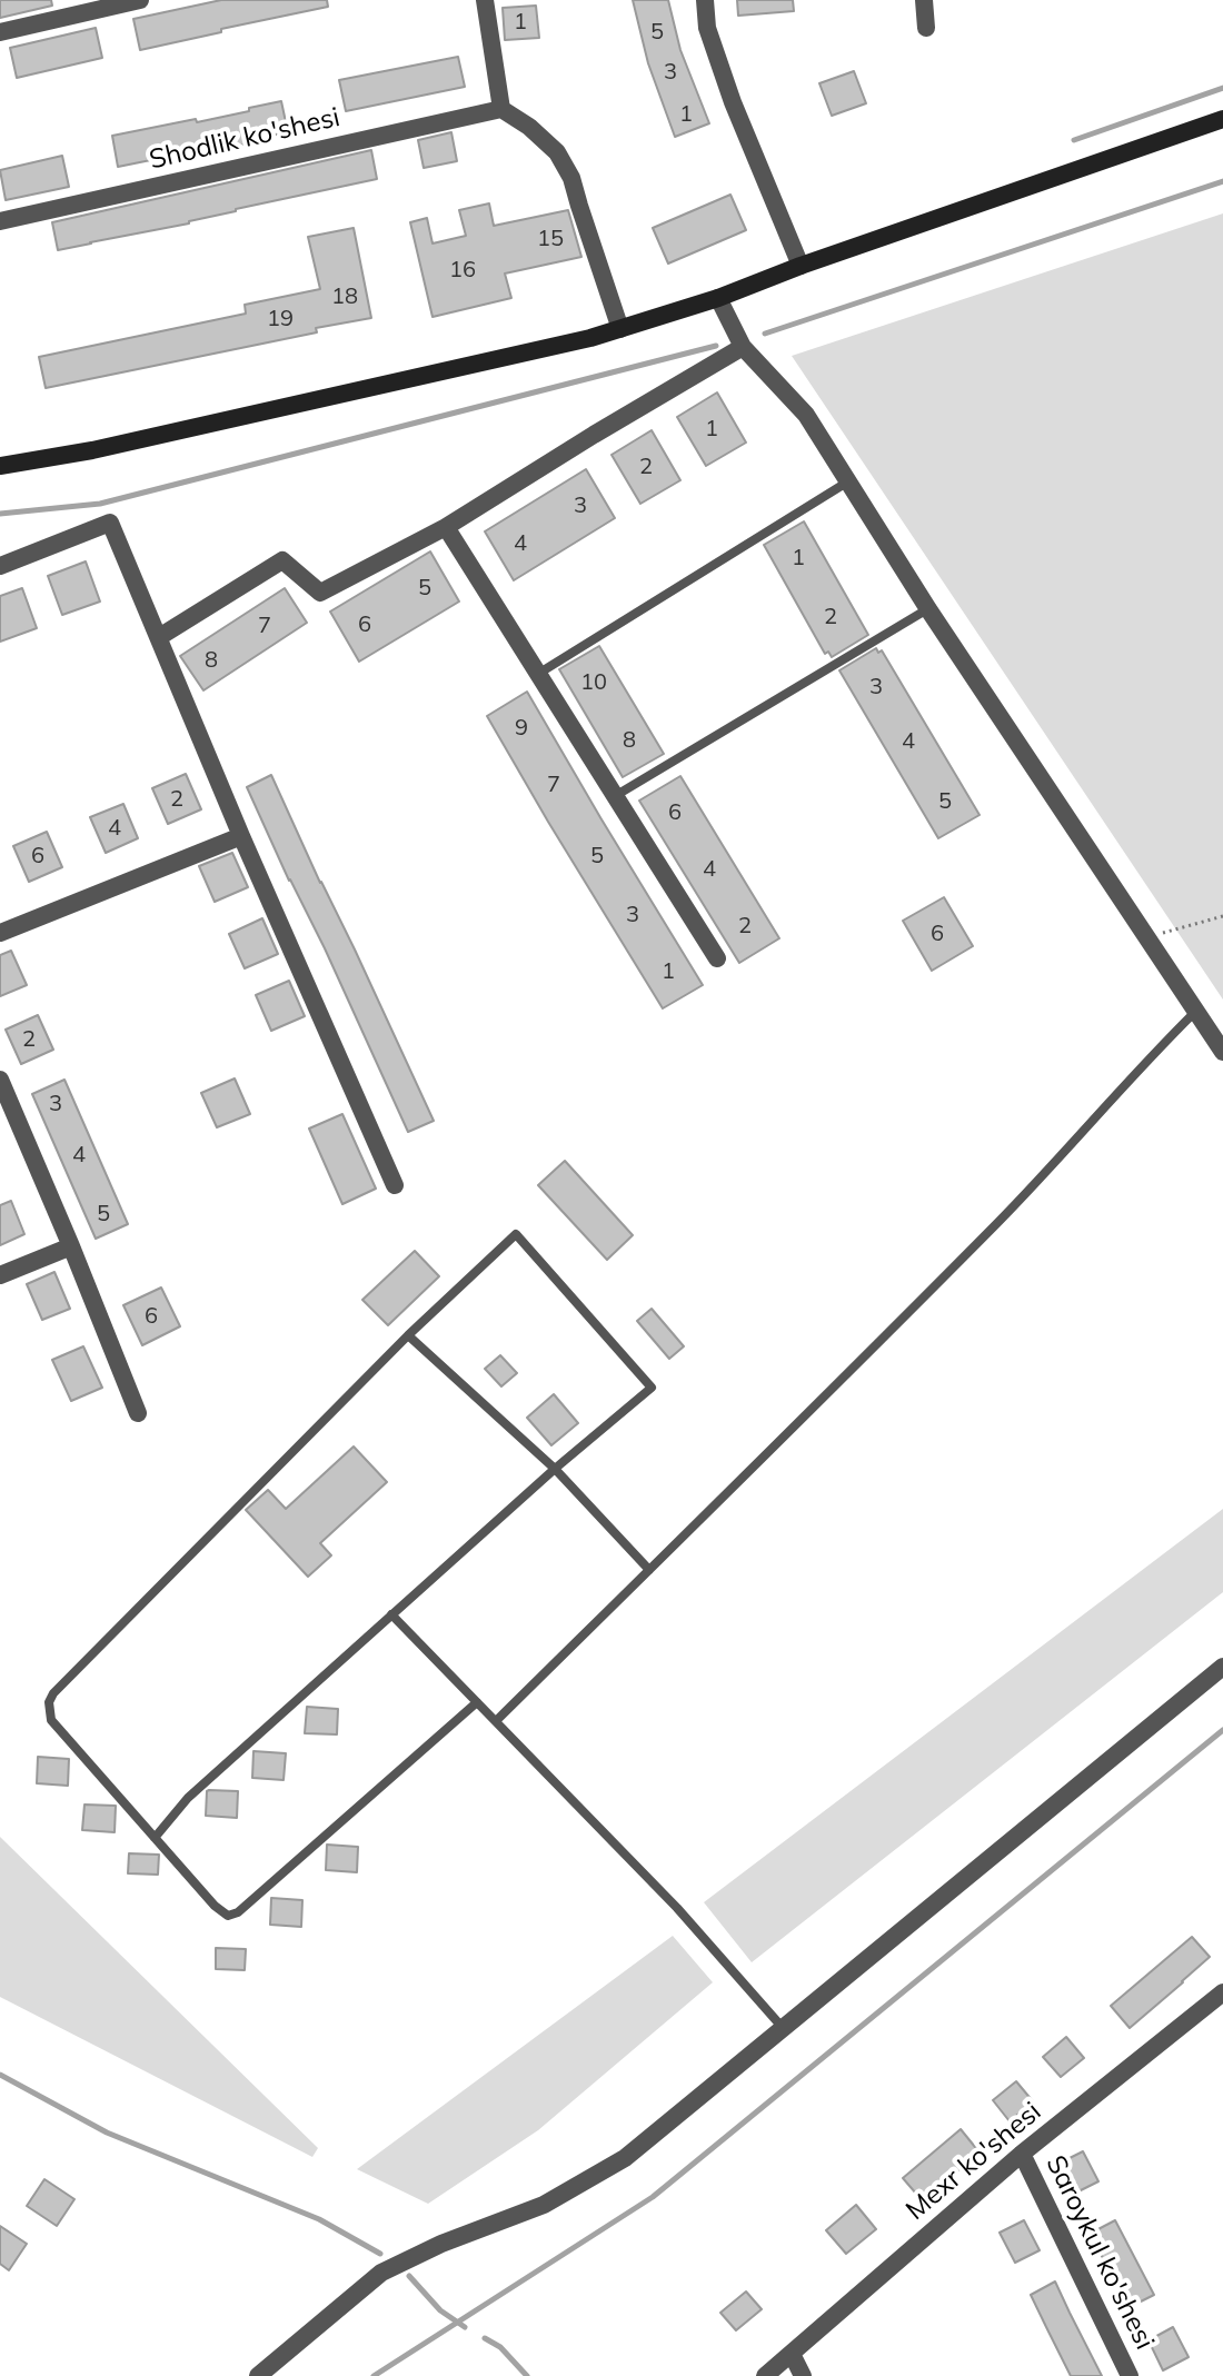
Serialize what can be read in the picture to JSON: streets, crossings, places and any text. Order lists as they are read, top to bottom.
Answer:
{
  "streets": {
    "street": ["Shodlik ko'shesi", "Mexr ko'shesi", "Saroykul ko'shesi"]
  },
  "crossings": [
    ["Mexr ko'shesi", "Saroykul ko'shesi"]
  ],
  "house_numbers": [
    "1",
    "5",
    "3",
    "1",
    "15",
    "16",
    "18",
    "19",
    "1",
    "2",
    "3",
    "4",
    "1",
    "5",
    "2",
    "6",
    "7",
    "8",
    "10",
    "3",
    "9",
    "8",
    "4",
    "7",
    "2",
    "5",
    "6",
    "4",
    "6",
    "5",
    "4",
    "3",
    "2",
    "6",
    "1",
    "2",
    "3",
    "4",
    "5",
    "6"
  ]
}
